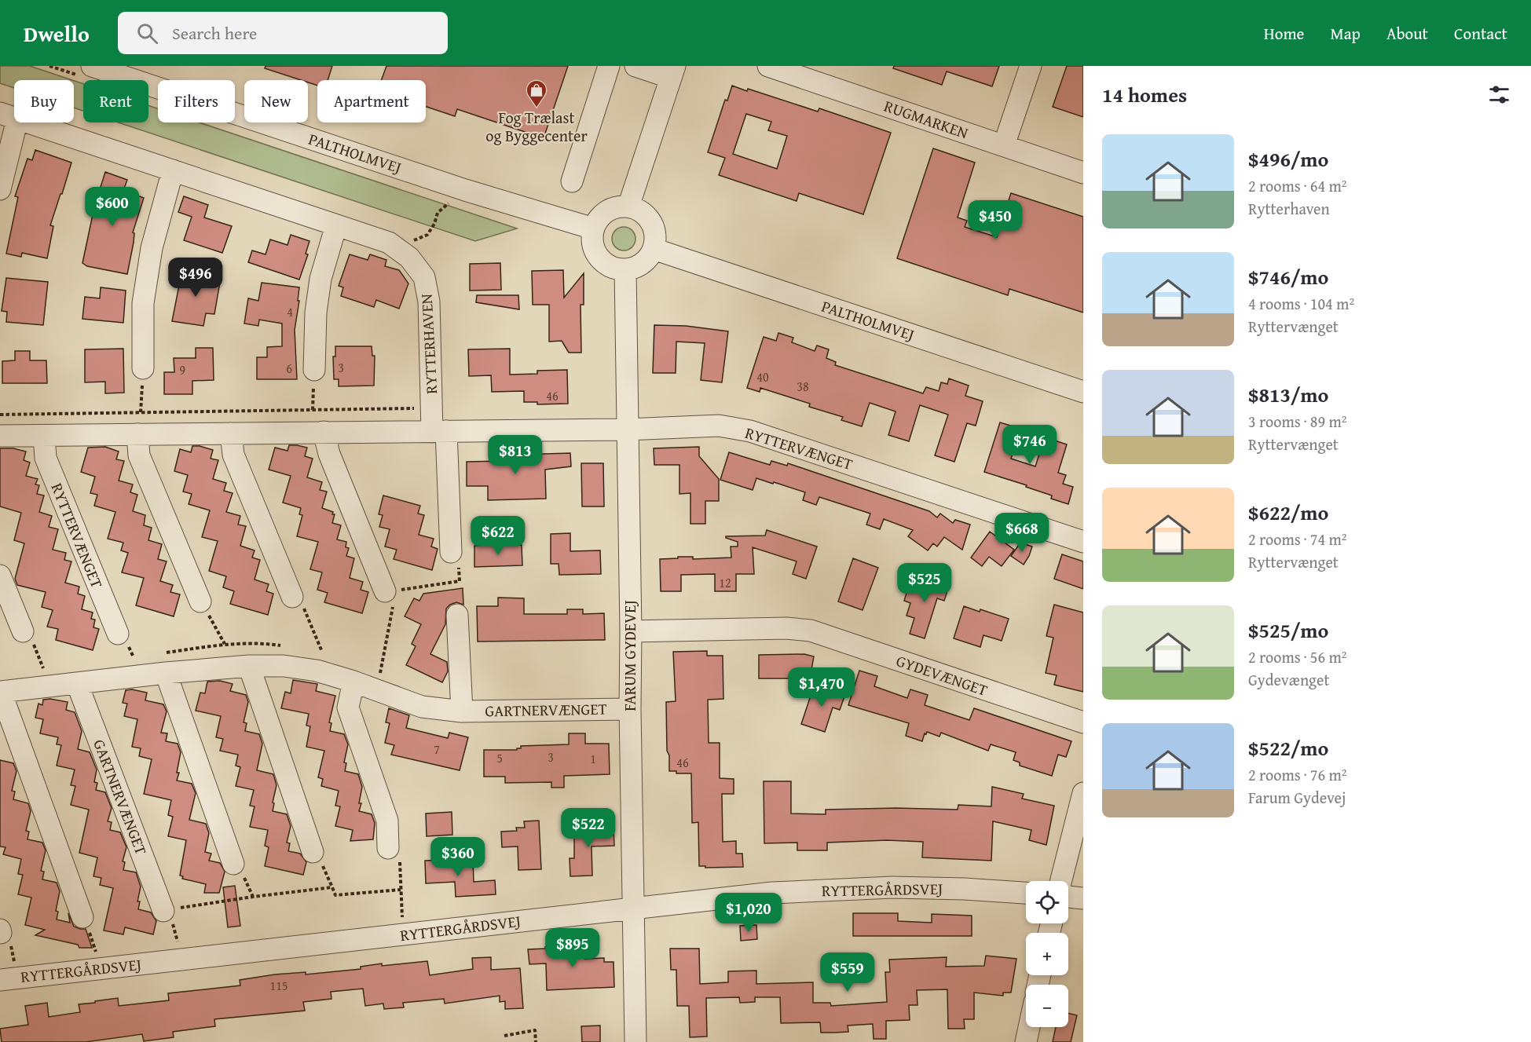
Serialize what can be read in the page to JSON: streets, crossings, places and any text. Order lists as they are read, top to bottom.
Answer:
{
  "streets": {
    "street": [
      "RUGMARKEN",
      "PALTHOLMVEJ",
      "RYTTERHAVEN",
      "RYTTERVÆNGET",
      "FARUM GYDEVEJ",
      "GYDEVÆNGET",
      "GARTNERVÆNGET",
      "RYTTERGÅRDSVEJ"
    ]
  },
  "crossings": [
    ["PALTHOLMVEJ", "FARUM GYDEVEJ"],
    ["RYTTERHAVEN", "RYTTERVÆNGET"],
    ["RYTTERVÆNGET", "FARUM GYDEVEJ"],
    ["FARUM GYDEVEJ", "GYDEVÆNGET"],
    ["FARUM GYDEVEJ", "GARTNERVÆNGET"],
    ["FARUM GYDEVEJ", "RYTTERGÅRDSVEJ"]
  ],
  "places": {
    "shop": ["Fog Trælast og Byggecenter"]
  },
  "house_numbers": [
    "4",
    "3",
    "6",
    "9",
    "40",
    "38",
    "46",
    "12",
    "7",
    "3",
    "5",
    "1",
    "46",
    "115"
  ],
  "page": {
    "header": "Dwello",
    "search": "Search here",
    "nav": [
      "Home",
      "Map",
      "About",
      "Contact"
    ],
    "heading": "14 homes",
    "chip": [
      "Buy",
      "Rent",
      "Filters",
      "New",
      "Apartment"
    ],
    "list": [
      {
        "name": "$496/mo",
        "note": "2 rooms · 64 m² · Rytterhaven"
      },
      {
        "name": "$746/mo",
        "note": "4 rooms · 104 m² · Ryttervænget"
      },
      {
        "name": "$813/mo",
        "note": "3 rooms · 89 m² · Ryttervænget"
      },
      {
        "name": "$622/mo",
        "note": "2 rooms · 74 m² · Ryttervænget"
      },
      {
        "name": "$525/mo",
        "note": "2 rooms · 56 m² · Gydevænget"
      },
      {
        "name": "$522/mo",
        "note": "2 rooms · 76 m² · Farum Gydevej"
      }
    ],
    "price": [
      "$600",
      "$450",
      "$496",
      "$746",
      "$813",
      "$668",
      "$622",
      "$525",
      "$1,470",
      "$522",
      "$360",
      "$1,020",
      "$895",
      "$559"
    ],
    "map_buttons": ["+", "−"]
  }
}
